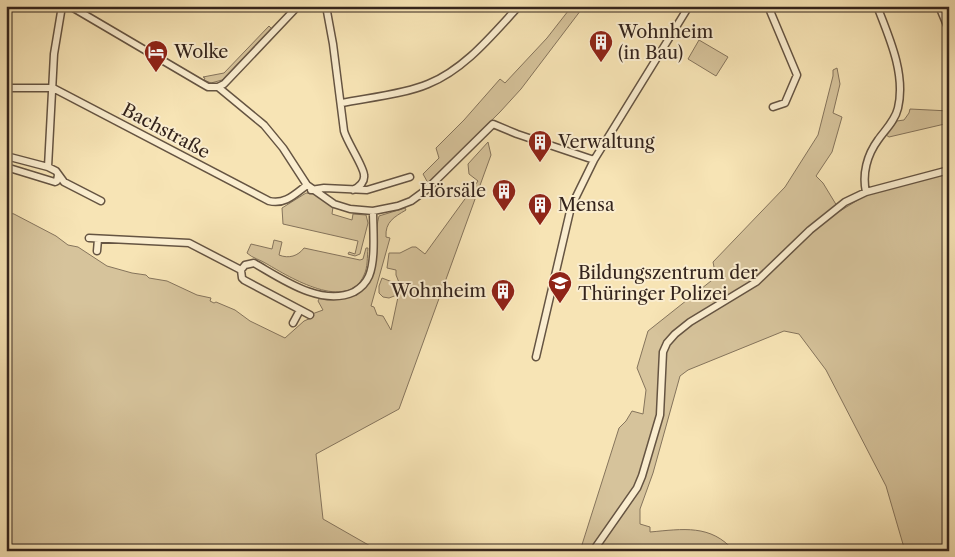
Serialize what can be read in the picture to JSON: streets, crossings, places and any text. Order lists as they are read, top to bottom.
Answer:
{
  "streets": {
    "street": ["Bachstraße"]
  },
  "places": {
    "building": [
      "Wohnheim (in Bau)",
      "Verwaltung",
      "Hörsäle",
      "Mensa",
      "Wohnheim"
    ],
    "hotel": ["Wolke"],
    "school or university": ["Bildungszentrum der Thüringer Polizei"]
  }
}
